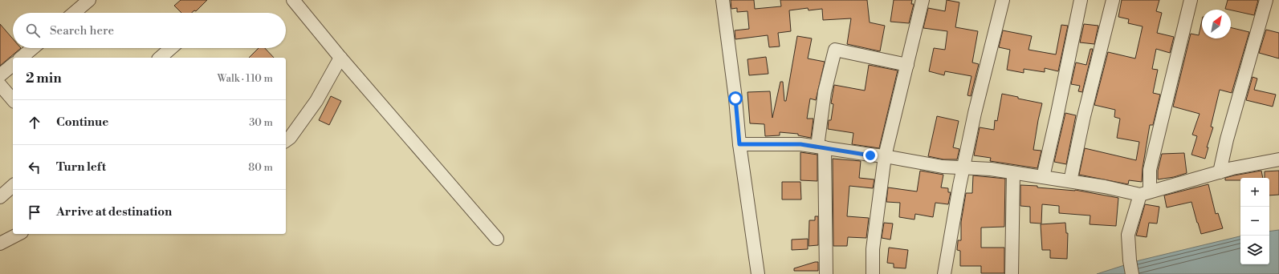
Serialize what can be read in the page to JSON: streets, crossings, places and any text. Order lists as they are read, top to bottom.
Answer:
{
  "north": "top right",
  "page": {
    "search": "Search here",
    "heading": ["2 min", "Walk · 110 m"],
    "list": [
      ["Continue", "30 m"],
      ["Turn left", "80 m"],
      "Arrive at destination"
    ],
    "map_buttons": ["+", "−"]
  }
}
